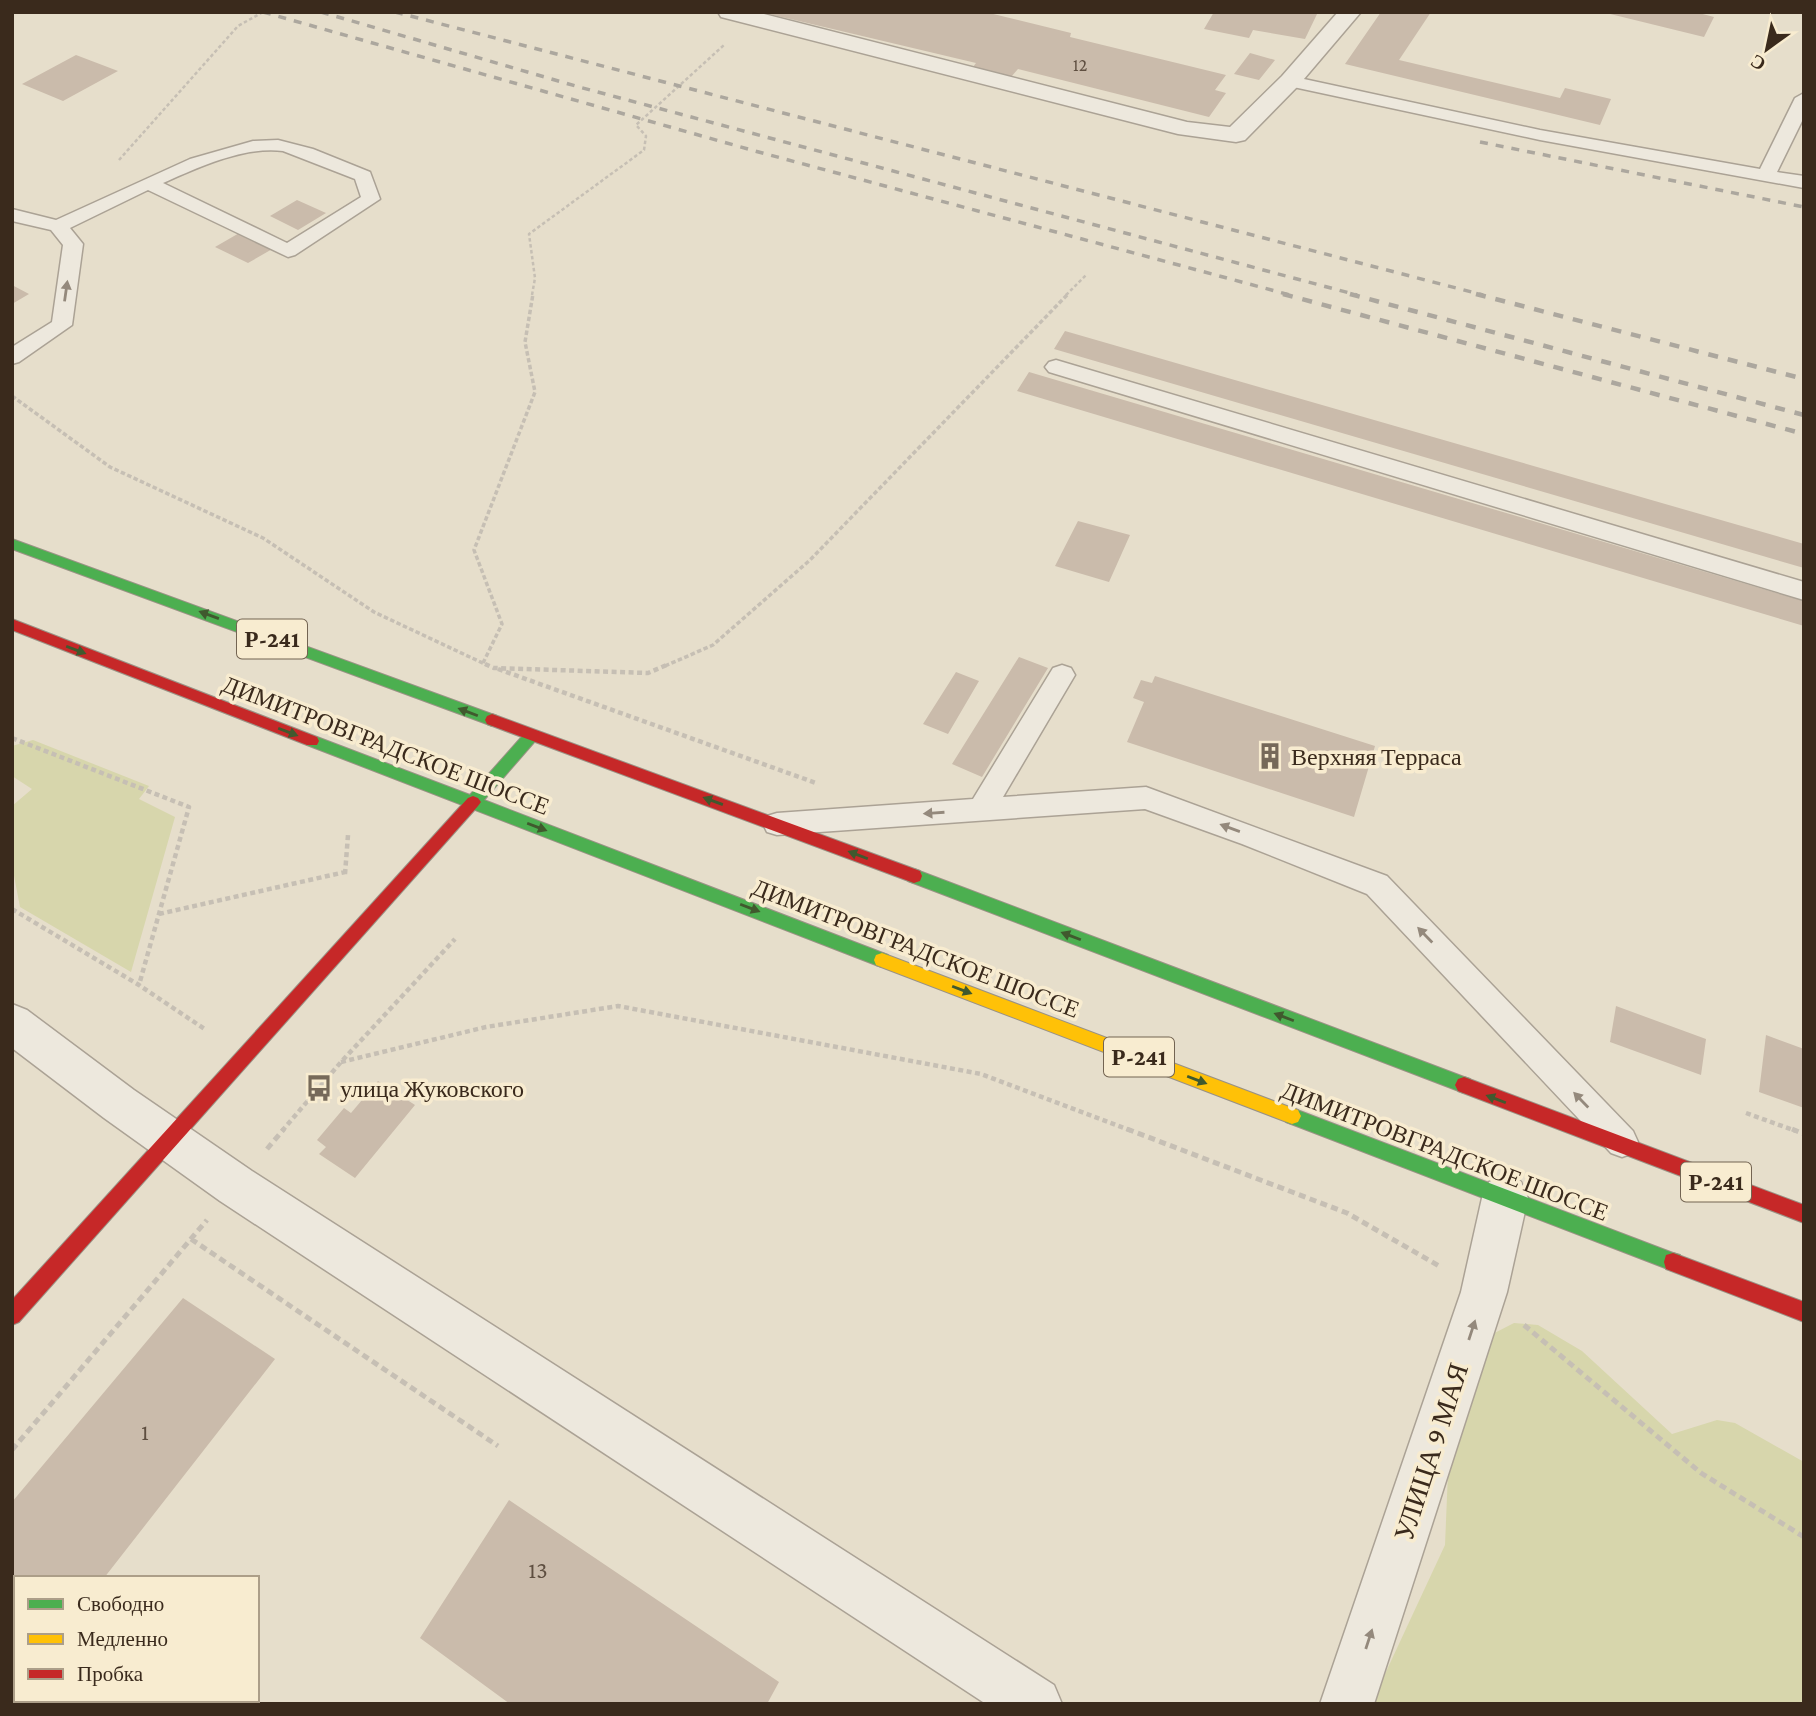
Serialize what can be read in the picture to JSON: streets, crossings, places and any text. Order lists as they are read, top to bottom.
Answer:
{
  "streets": {
    "main road": ["Р-241", "ДИМИТРОВГРАДСКОЕ ШОССЕ"],
    "street": ["УЛИЦА 9 МАЯ"]
  },
  "crossings": [
    ["ДИМИТРОВГРАДСКОЕ ШОССЕ", "УЛИЦА 9 МАЯ"]
  ],
  "one_way": ["УЛИЦА 9 МАЯ"],
  "places": {
    "building": ["Верхняя Терраса"],
    "bus stop": ["улица Жуковского"]
  },
  "house_numbers": ["12", "1", "13"],
  "legend": ["Свободно", "Медленно", "Пробка"],
  "north": "bottom left"
}
